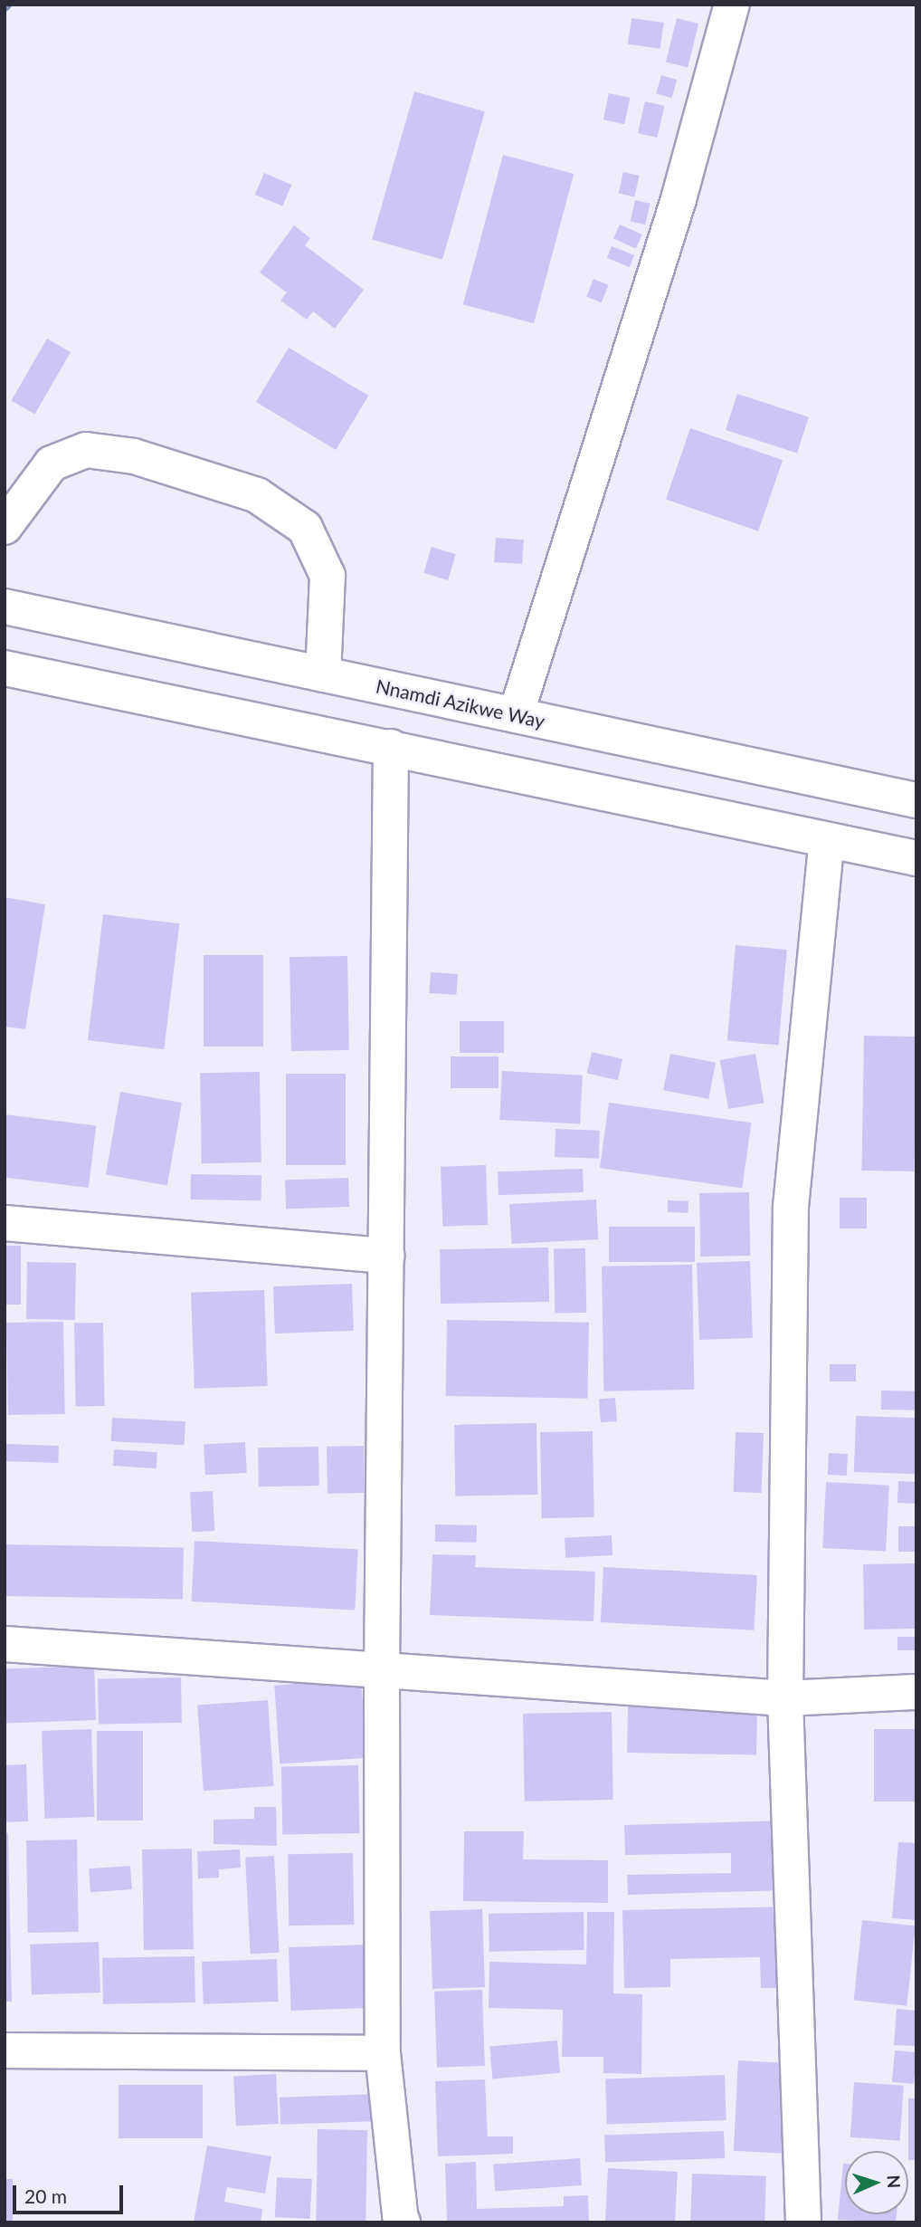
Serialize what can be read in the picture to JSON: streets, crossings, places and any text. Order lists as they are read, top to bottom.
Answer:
{
  "streets": {
    "main road": ["Nnamdi Azikwe Way"]
  },
  "scale_bar": "20 m",
  "north": "right"
}
